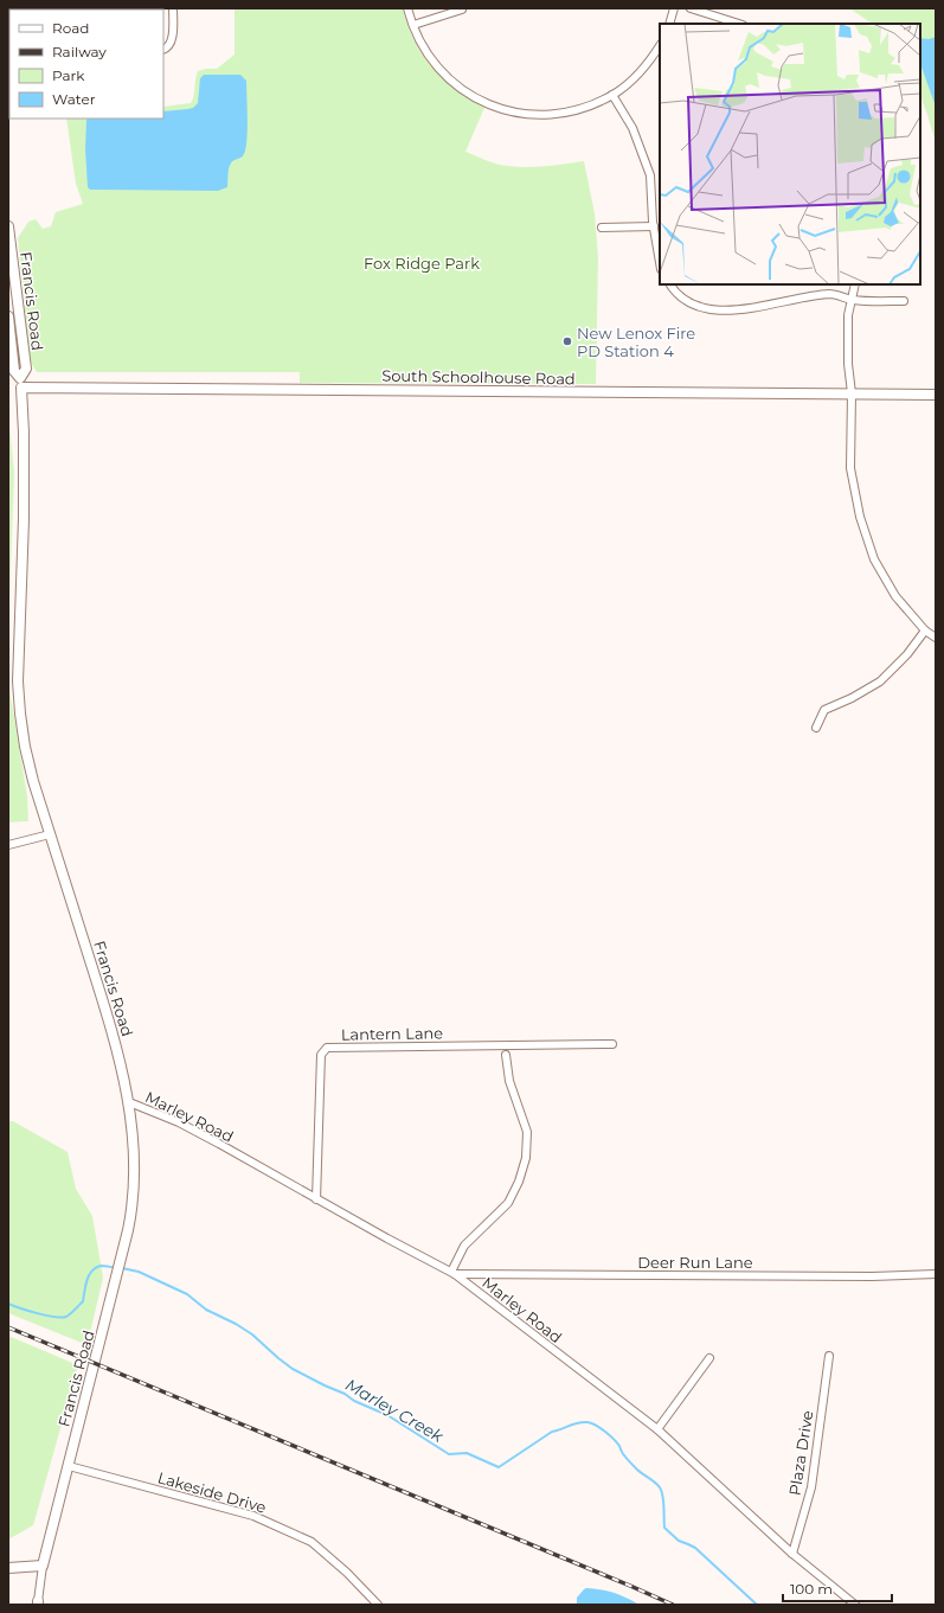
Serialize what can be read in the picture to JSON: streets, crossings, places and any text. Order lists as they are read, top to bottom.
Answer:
{
  "streets": {
    "street": [
      "Francis Road",
      "South Schoolhouse Road",
      "Lantern Lane",
      "Marley Road",
      "Deer Run Lane",
      "Plaza Drive",
      "Lakeside Drive"
    ]
  },
  "crossings": [
    ["Francis Road", "South Schoolhouse Road"],
    ["Francis Road", "Marley Road"],
    ["Francis Road", "Lakeside Drive"],
    ["Lantern Lane", "Marley Road"],
    ["Marley Road", "Deer Run Lane"],
    ["Marley Road", "Plaza Drive"]
  ],
  "water": ["Marley Creek"],
  "parks": ["Fox Ridge Park"],
  "places": ["New Lenox Fire PD Station 4"],
  "legend": [
    "Road",
    "Railway",
    "Park",
    "Water"
  ],
  "scale_bar": "100 m"
}
